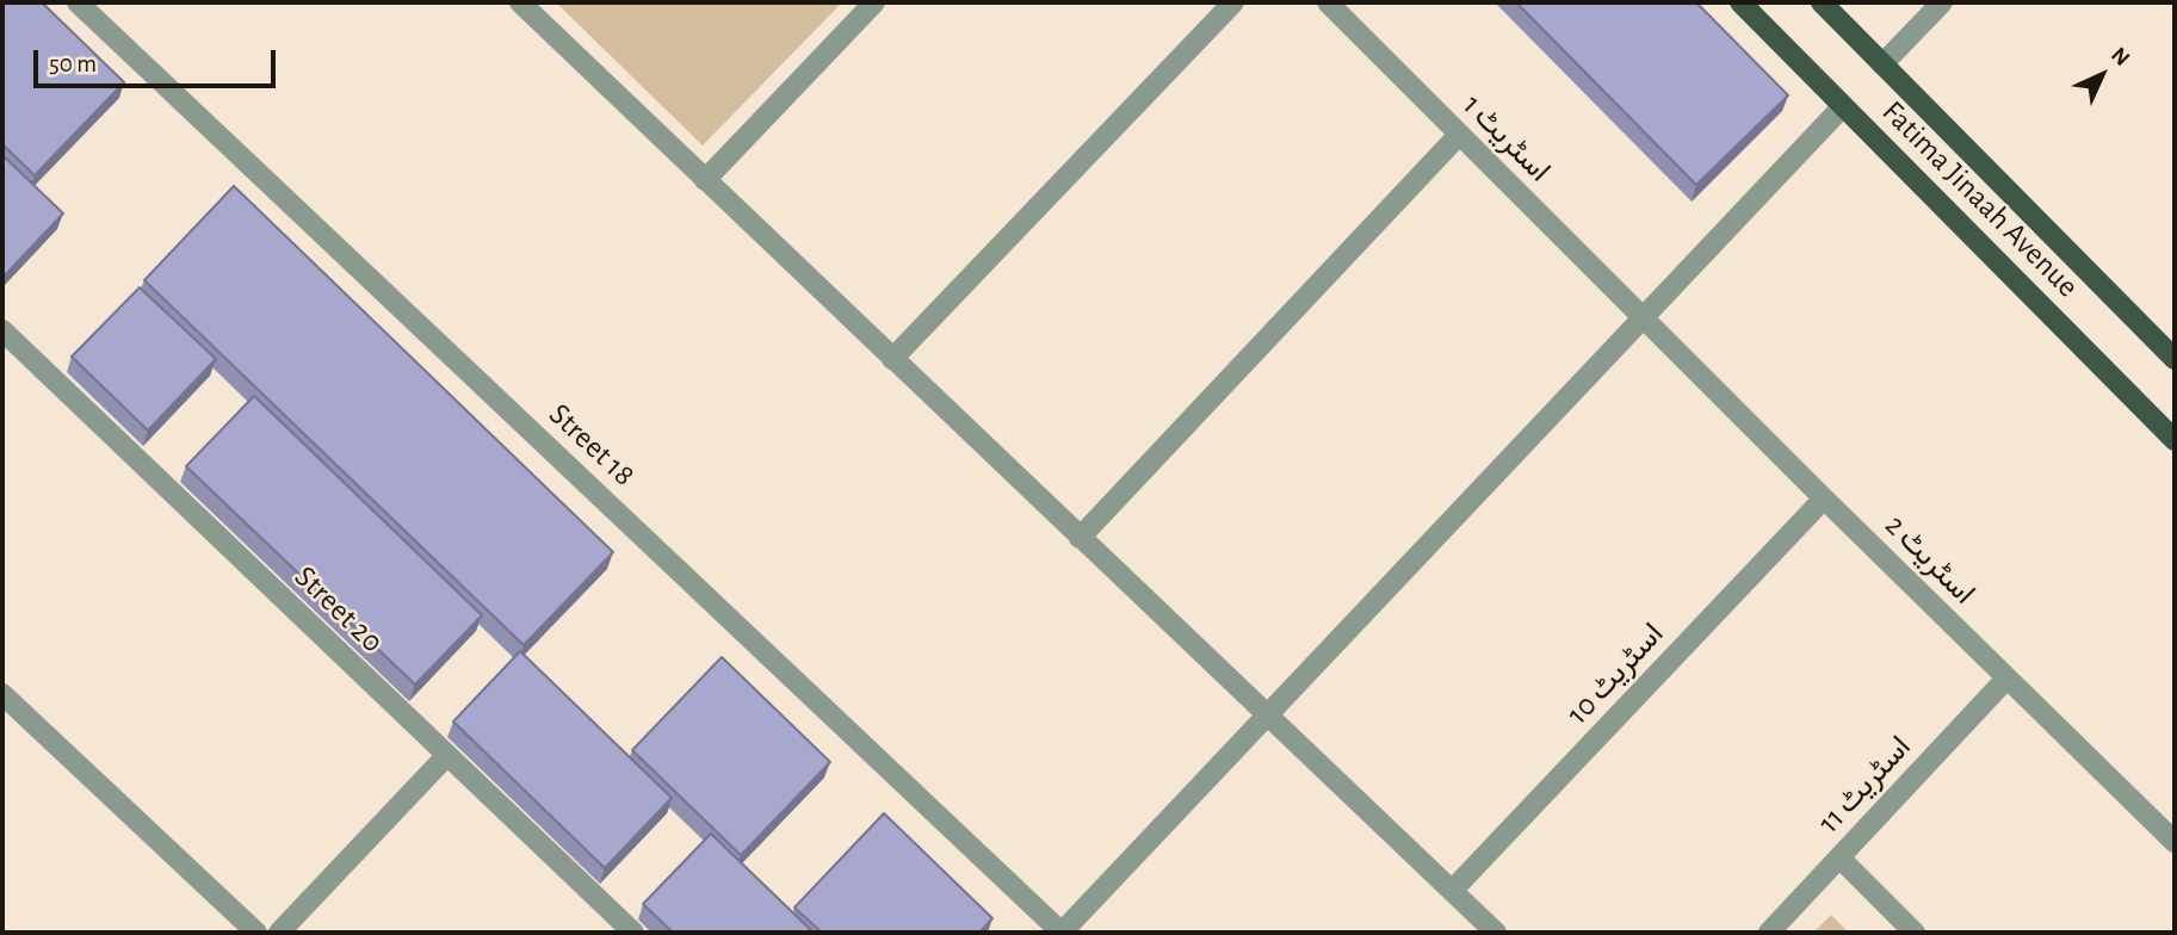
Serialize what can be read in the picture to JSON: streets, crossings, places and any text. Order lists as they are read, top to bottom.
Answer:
{
  "streets": {
    "main road": ["Fatima Jinaah Avenue"],
    "street": [
      "اسٹریٹ 1",
      "Street 18",
      "اسٹریٹ 2",
      "Street 20",
      "اسٹریٹ 10",
      "اسٹریٹ 11"
    ]
  },
  "crossings": [
    ["اسٹریٹ 1", "اسٹریٹ 2"],
    ["اسٹریٹ 2", "اسٹریٹ 10"],
    ["اسٹریٹ 2", "اسٹریٹ 11"]
  ],
  "scale_bar": "50 m",
  "north": "top right"
}
